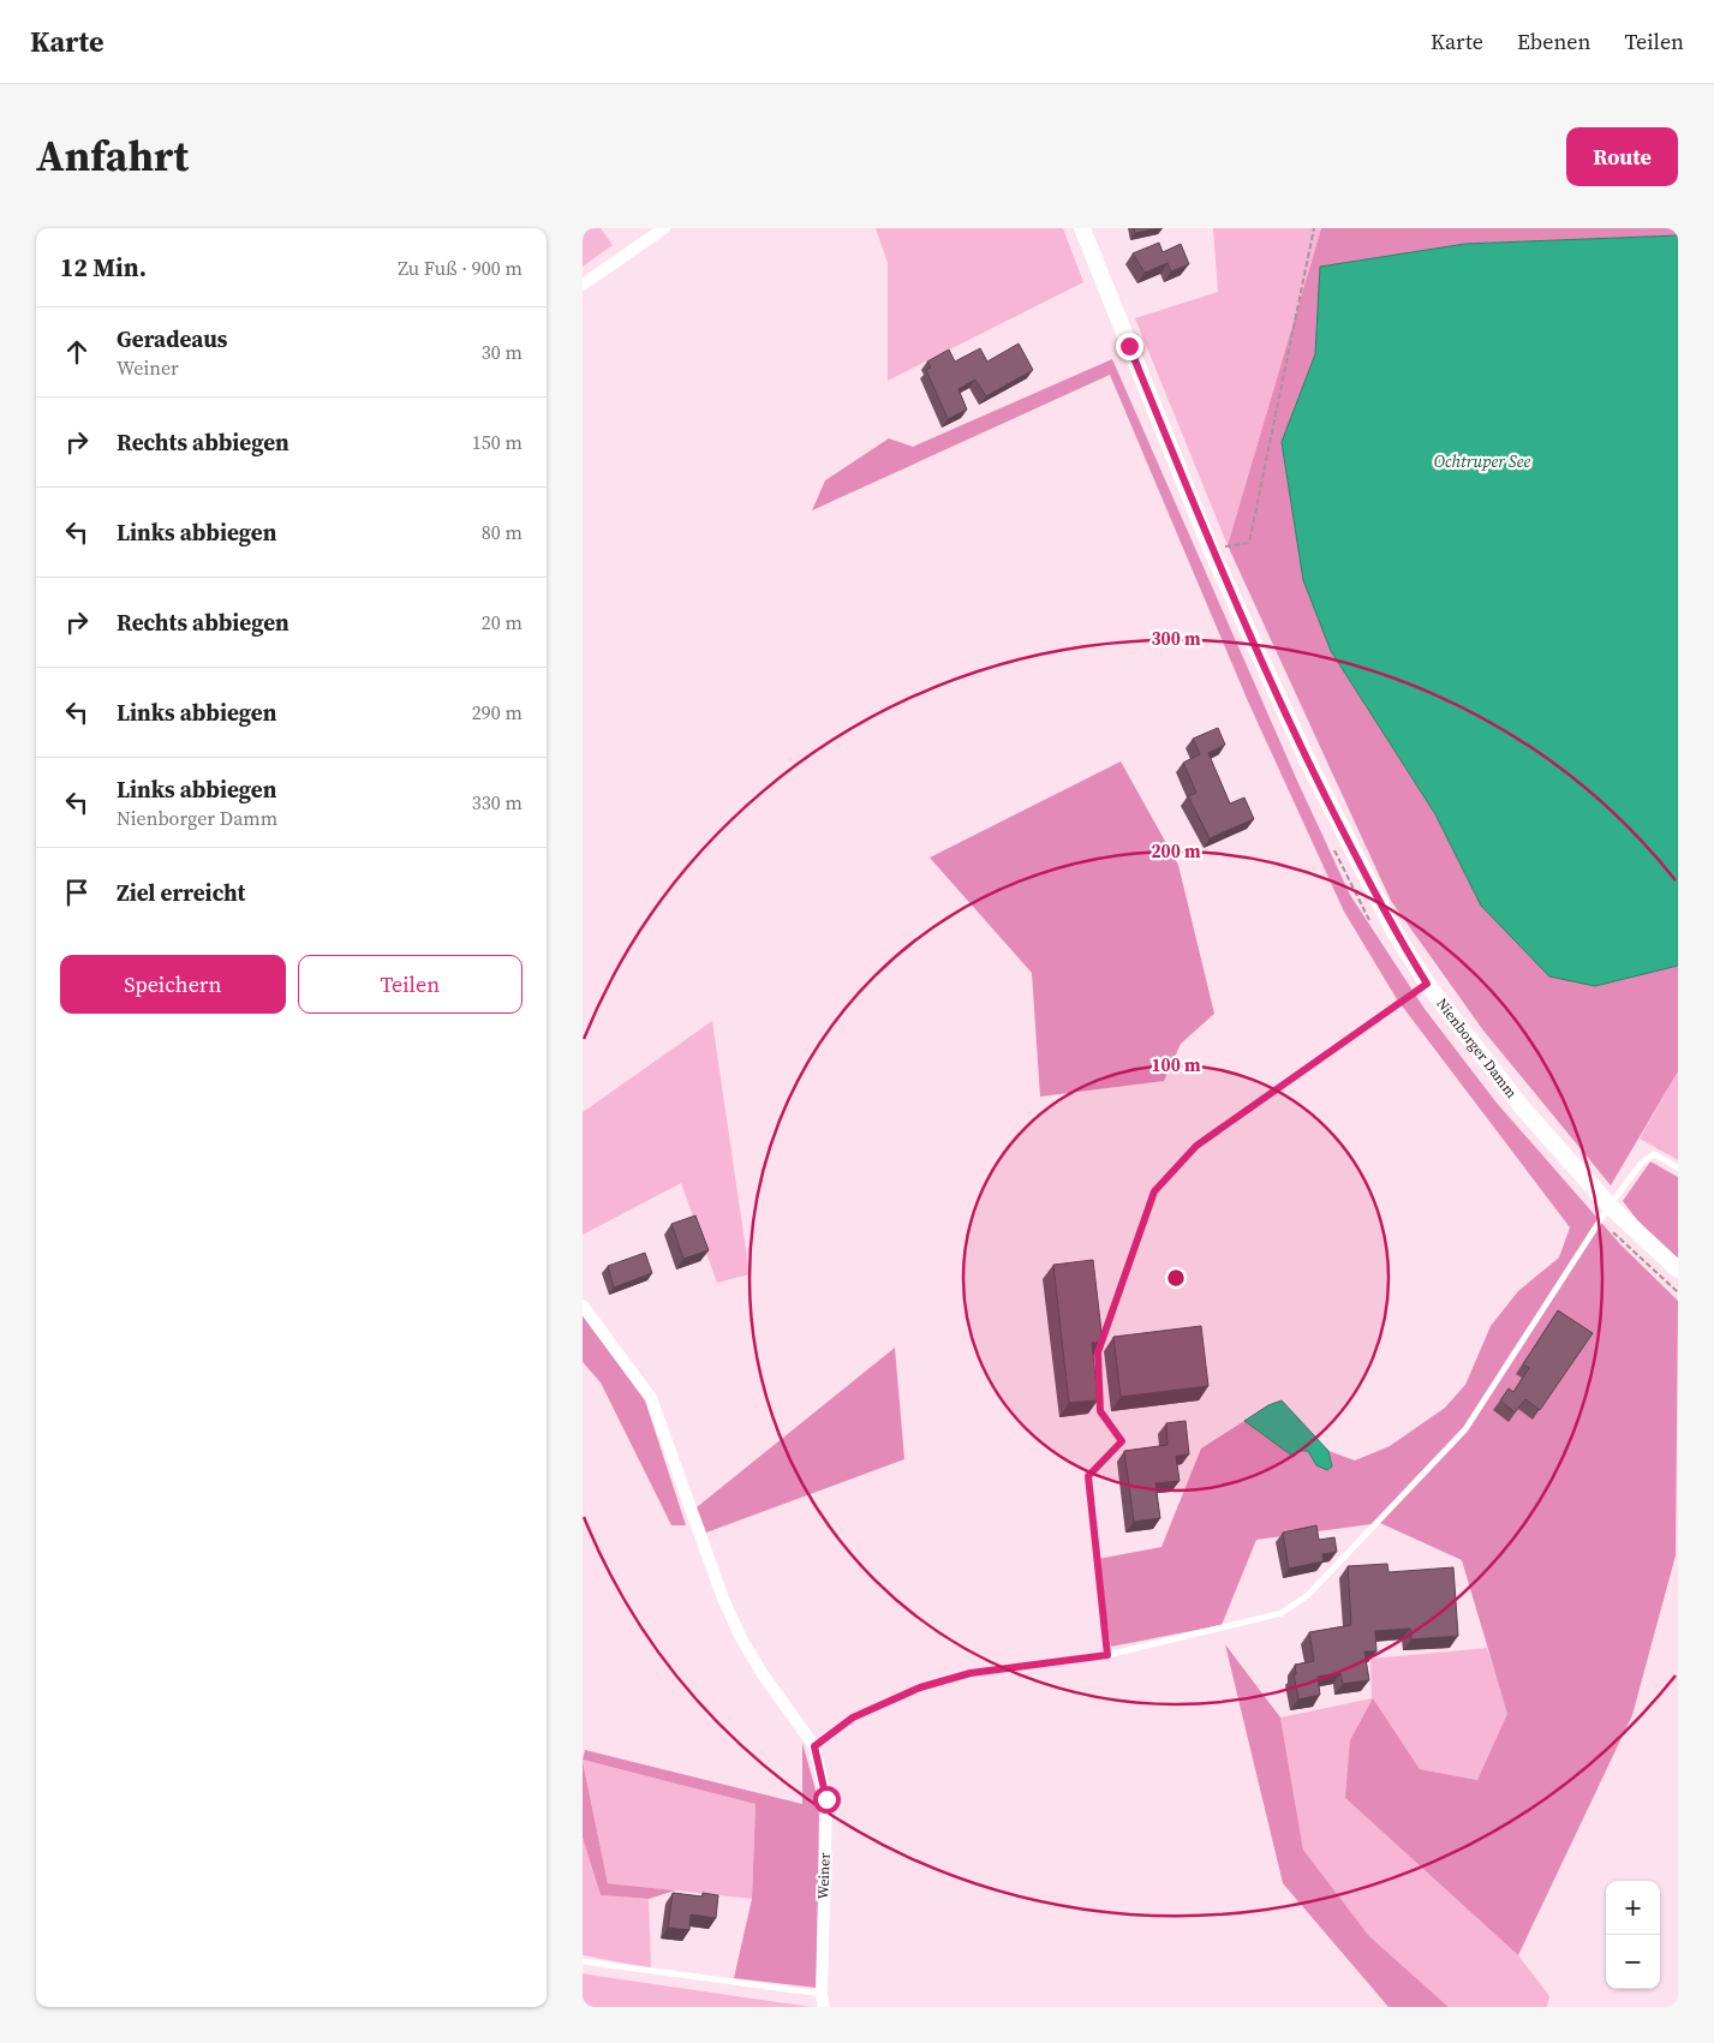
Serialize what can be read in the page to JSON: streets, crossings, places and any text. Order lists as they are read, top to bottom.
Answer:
{
  "streets": {
    "main road": ["Nienborger Damm"],
    "street": ["Weiner"]
  },
  "water": ["Ochtruper See"],
  "page": {
    "header": "Karte",
    "nav": ["Karte", "Ebenen", "Teilen"],
    "title": "Anfahrt",
    "buttons": [
      "Route",
      ["Speichern", "Teilen"]
    ],
    "heading": ["12 Min.", "Zu Fuß · 900 m"],
    "list": [
      ["Geradeaus", "Weiner", "30 m"],
      ["Rechts abbiegen", "150 m"],
      ["Links abbiegen", "80 m"],
      ["Rechts abbiegen", "20 m"],
      ["Links abbiegen", "290 m"],
      ["Links abbiegen", "Nienborger Damm", "330 m"],
      "Ziel erreicht"
    ],
    "map_buttons": ["+", "−"]
  },
  "rings": ["300 m", "200 m", "100 m"]
}
